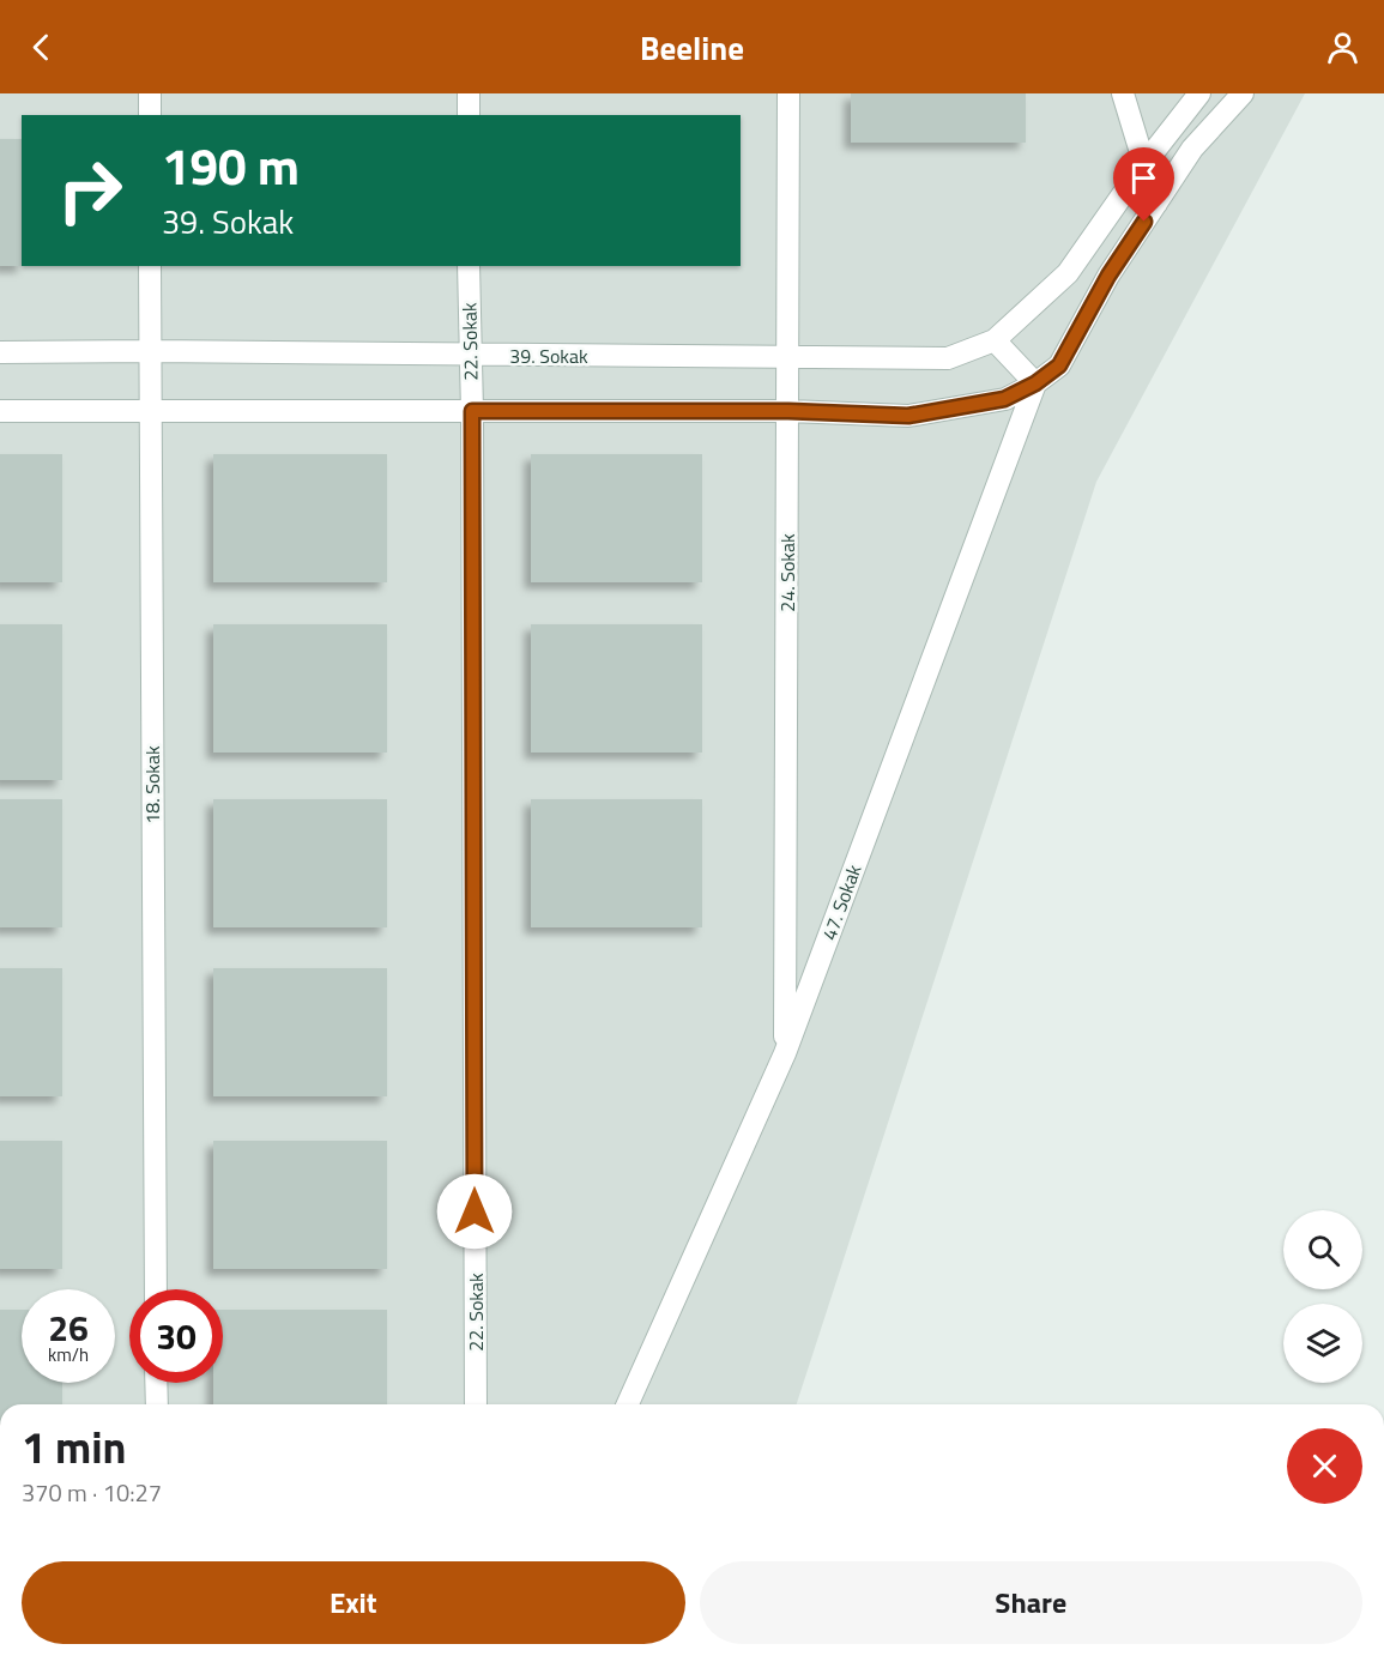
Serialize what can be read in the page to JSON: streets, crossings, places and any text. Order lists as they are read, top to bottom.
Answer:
{
  "streets": {
    "street": [
      "22. Sokak",
      "39. Sokak",
      "24. Sokak",
      "18. Sokak",
      "47. Sokak"
    ]
  },
  "crossings": [
    ["22. Sokak", "39. Sokak"],
    ["39. Sokak", "24. Sokak"],
    ["39. Sokak", "18. Sokak"],
    ["24. Sokak", "47. Sokak"]
  ],
  "page": {
    "header": "Beeline",
    "turn": ["190 m", "39. Sokak"],
    "speed": "26 km/h",
    "limit": "30",
    "heading": ["1 min", "370 m · 10:27"],
    "buttons": ["Exit", "Share"]
  }
}
